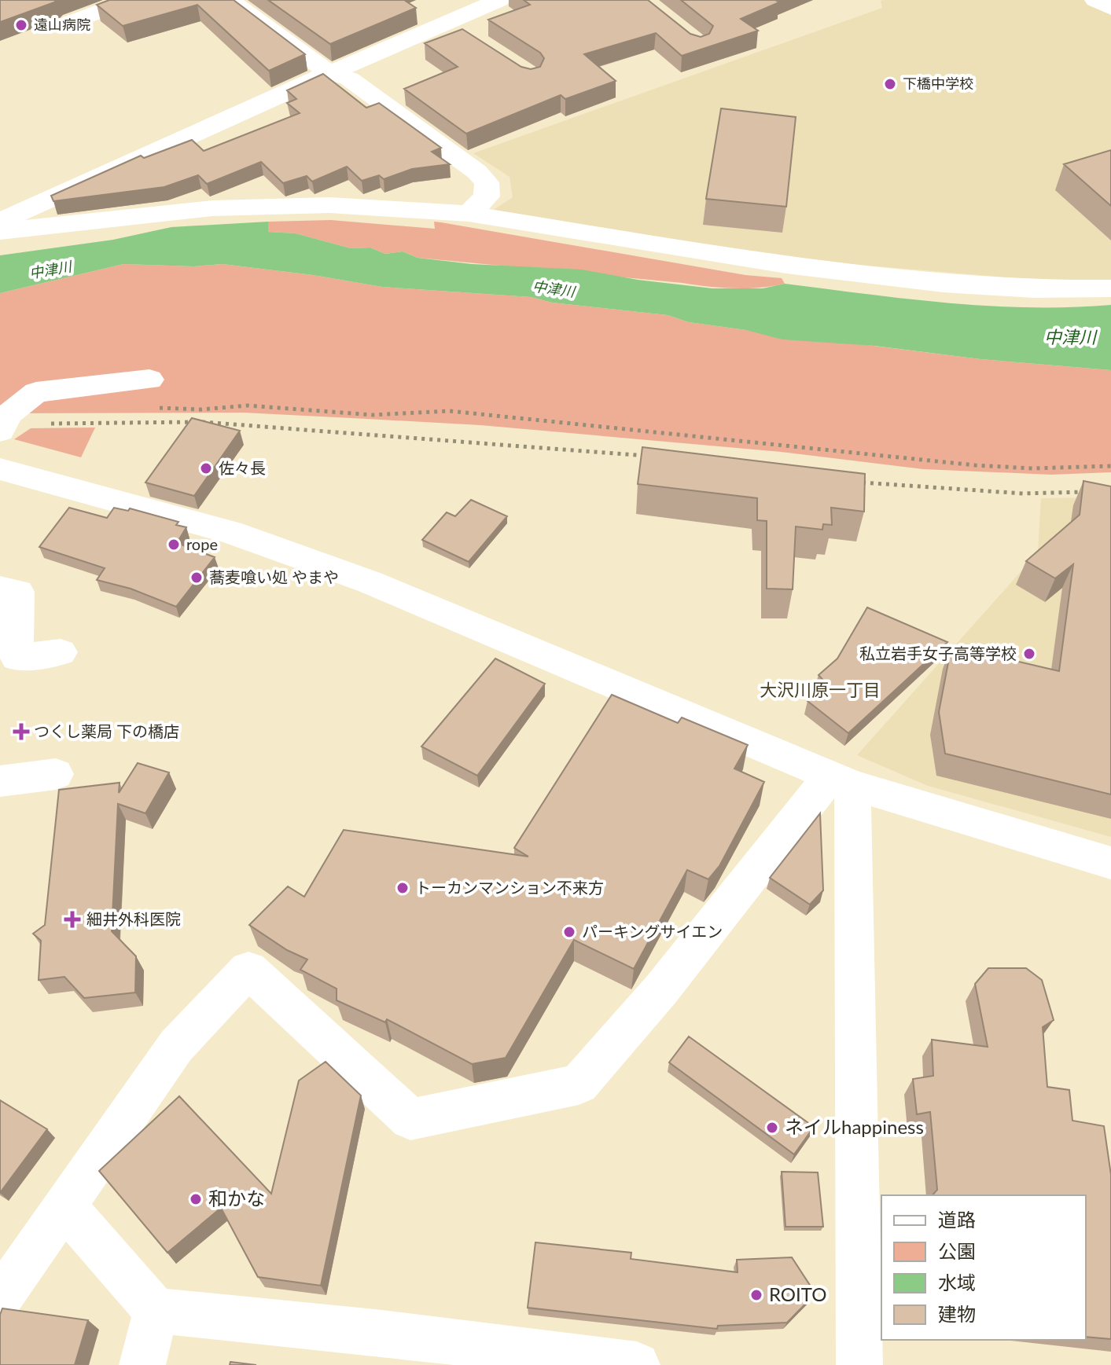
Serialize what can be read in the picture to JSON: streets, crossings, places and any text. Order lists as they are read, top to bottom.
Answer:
{
  "districts": ["大沢川原一丁目"],
  "water": ["中津川"],
  "places": {
    "other": [
      "遠山病院",
      "下橋中学校",
      "佐々長",
      "rope",
      "蕎麦喰い処 やまや",
      "私立岩手女子高等学校",
      "トーカンマンション不来方",
      "パーキングサイエン",
      "ネイルhappiness",
      "和かな",
      "ROITO"
    ],
    "health": ["つくし薬局 下の橋店", "細井外科医院"]
  },
  "legend": [
    "道路",
    "公園",
    "水域",
    "建物"
  ]
}
